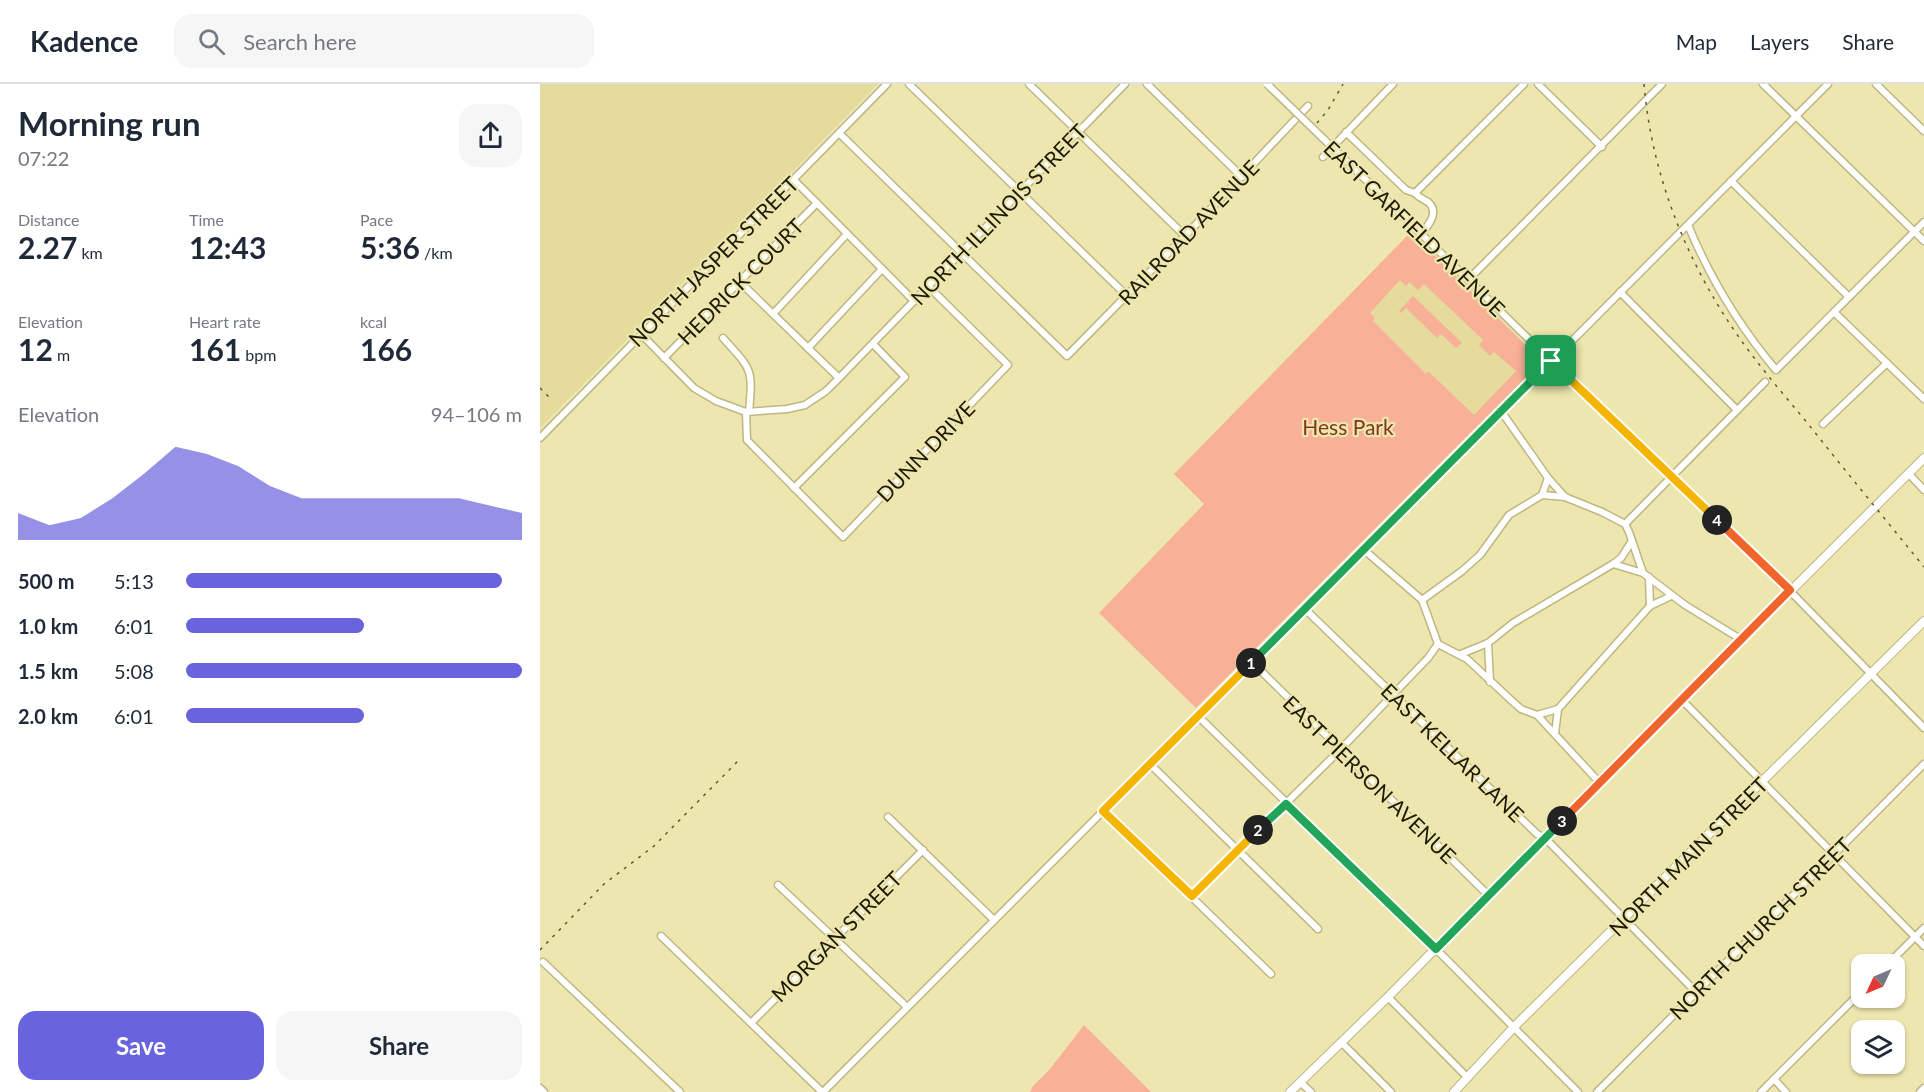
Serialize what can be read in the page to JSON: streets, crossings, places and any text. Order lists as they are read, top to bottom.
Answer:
{
  "streets": {
    "main road": ["NORTH MAIN STREET"],
    "street": [
      "NORTH ILLINOIS STREET",
      "EAST GARFIELD AVENUE",
      "RAILROAD AVENUE",
      "NORTH JASPER STREET",
      "HEDRICK COURT",
      "DUNN DRIVE",
      "EAST KELLAR LANE",
      "EAST PIERSON AVENUE",
      "NORTH CHURCH STREET",
      "MORGAN STREET"
    ]
  },
  "crossings": [
    ["NORTH ILLINOIS STREET", "RAILROAD AVENUE"],
    ["NORTH ILLINOIS STREET", "DUNN DRIVE"],
    ["EAST GARFIELD AVENUE", "NORTH MAIN STREET"],
    ["EAST KELLAR LANE", "NORTH MAIN STREET"],
    ["EAST KELLAR LANE", "NORTH CHURCH STREET"]
  ],
  "parks": ["Hess Park"],
  "north": "bottom left",
  "page": {
    "header": "Kadence",
    "search": "Search here",
    "nav": ["Map", "Layers", "Share"],
    "heading": ["Morning run", "07:22"],
    "stats": [
      ["Distance", "2.27 km"],
      ["Time", "12:43"],
      ["Pace", "5:36 /km"],
      ["Elevation", "12 m"],
      ["Heart rate", "161 bpm"],
      ["kcal", "166"]
    ],
    "chart": ["Elevation", "94–106 m"],
    "pins": [
      "4",
      "1",
      "3",
      "2"
    ],
    "list": [
      {
        "name": "500 m",
        "note": "5:13"
      },
      {
        "name": "1.0 km",
        "note": "6:01"
      },
      {
        "name": "1.5 km",
        "note": "5:08"
      },
      {
        "name": "2.0 km",
        "note": "6:01"
      }
    ],
    "buttons": ["Save", "Share"]
  }
}
